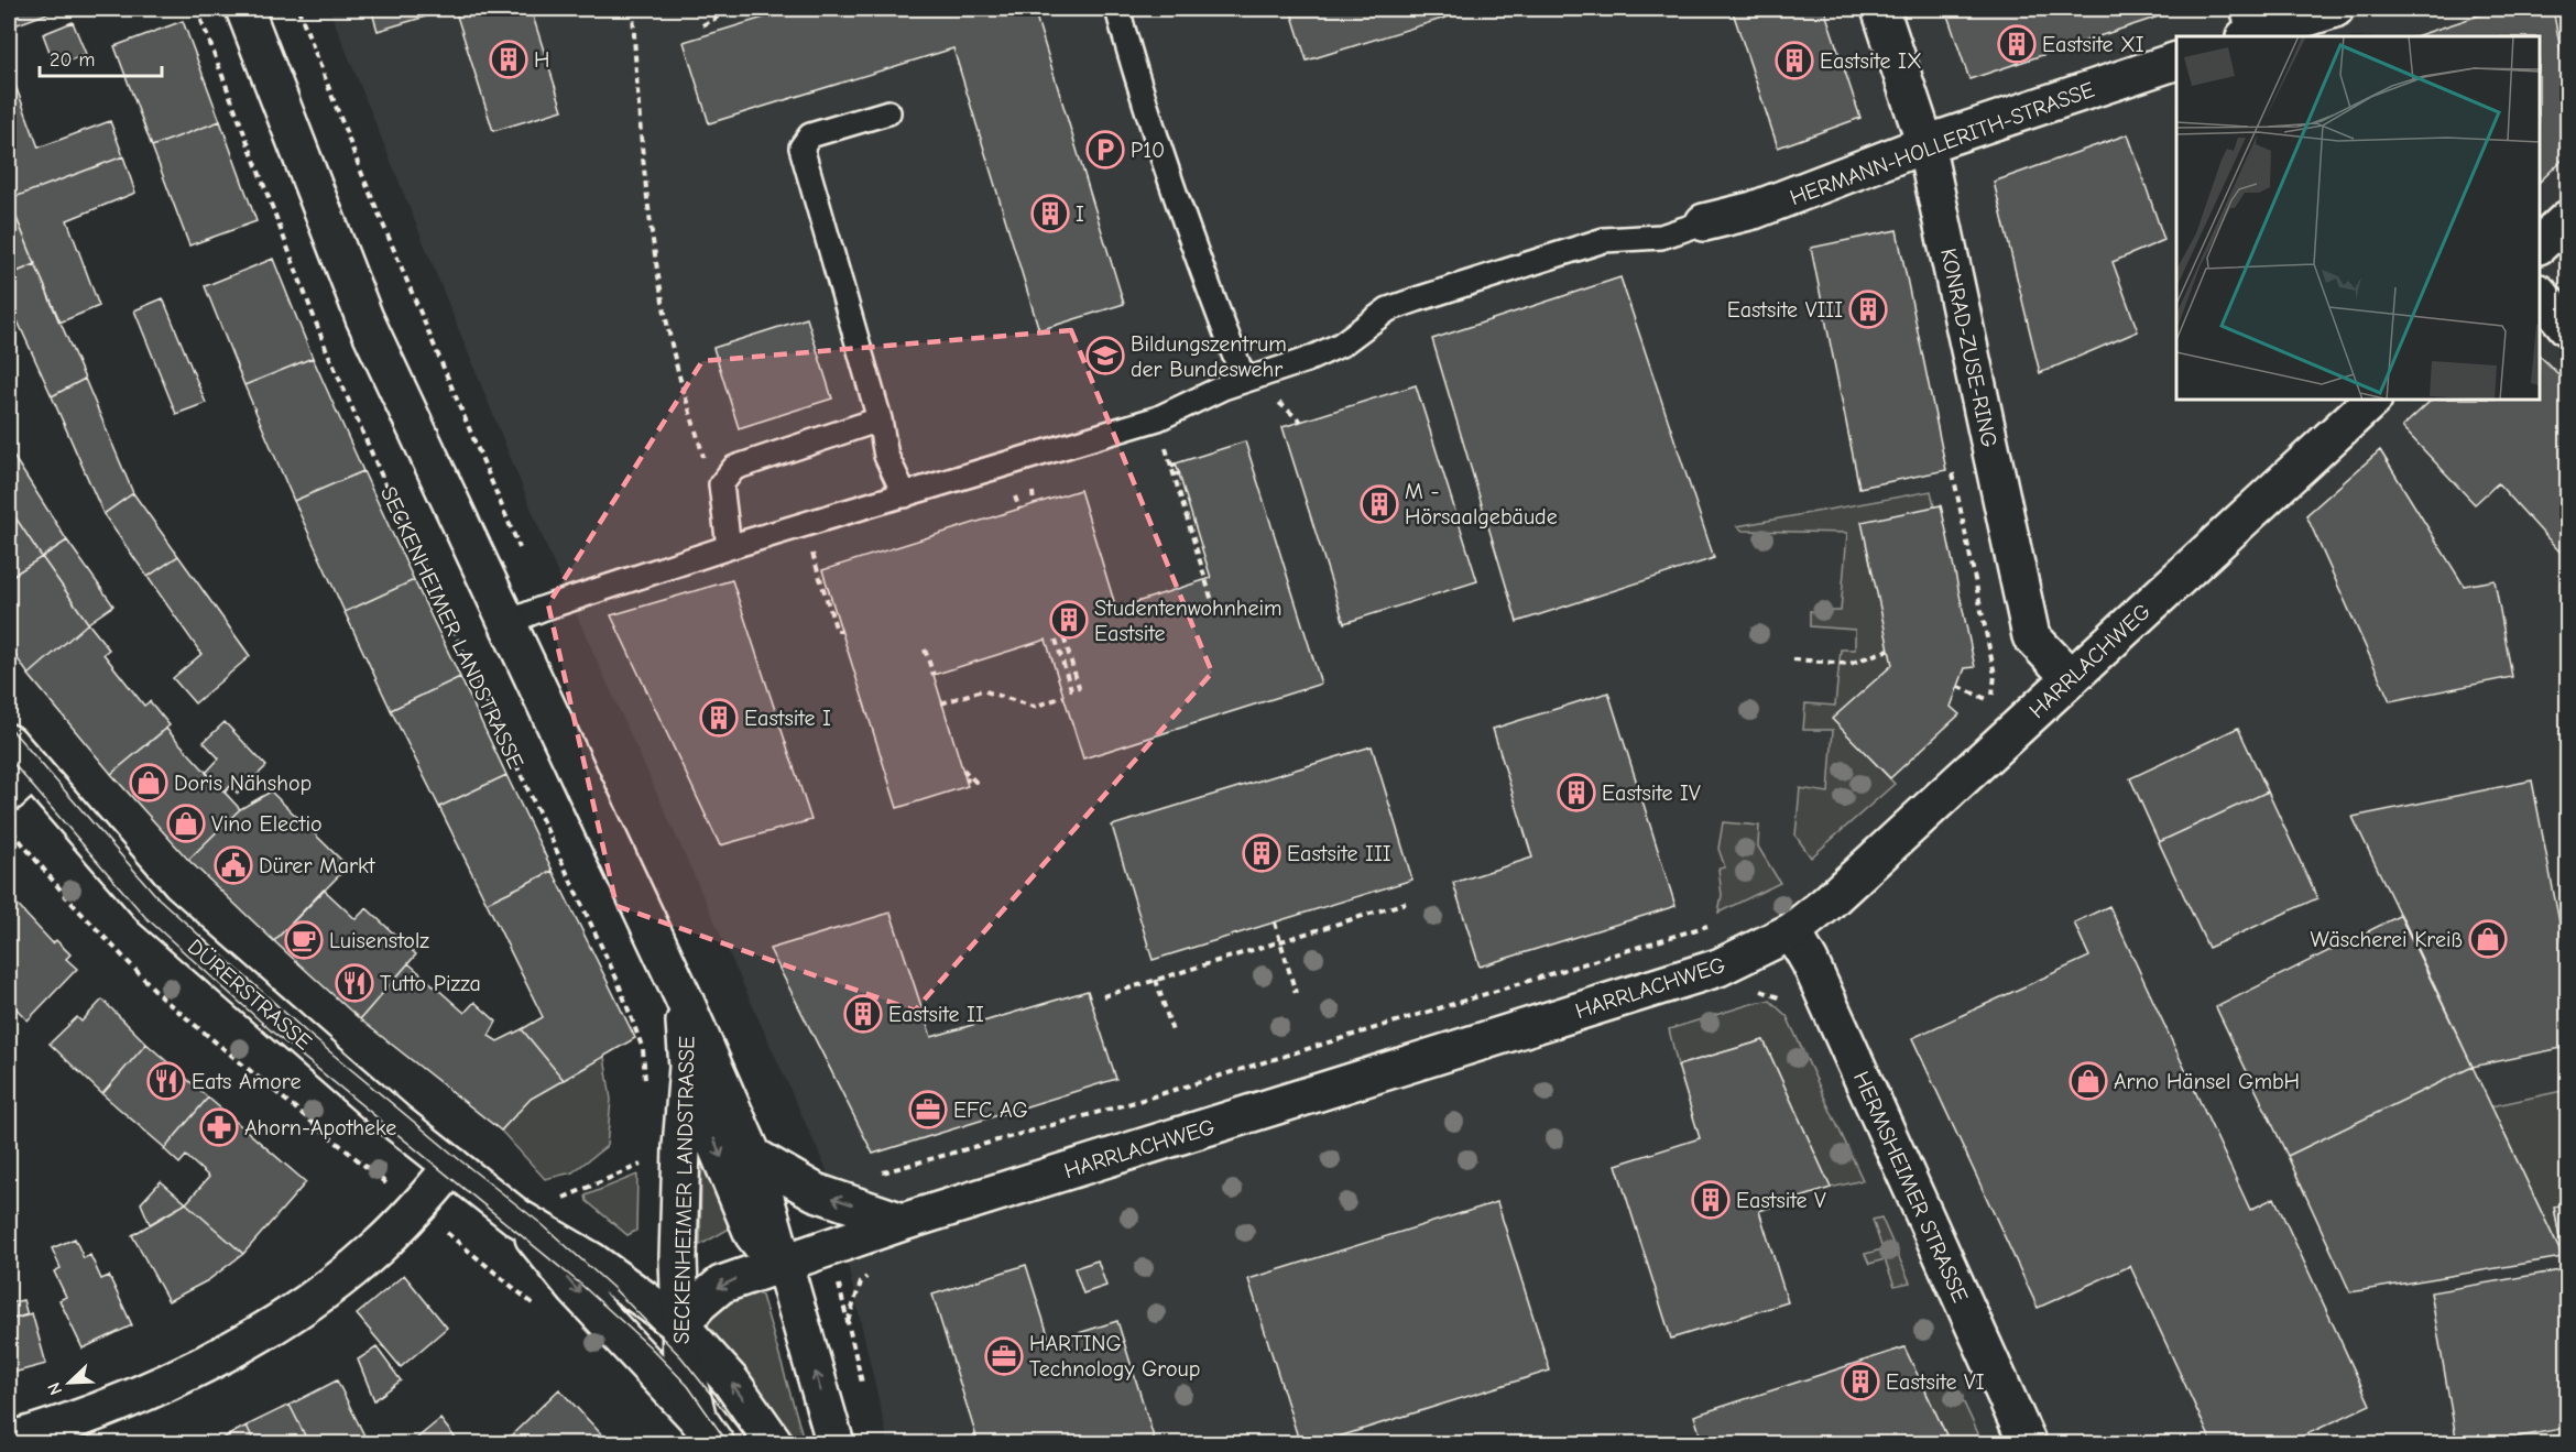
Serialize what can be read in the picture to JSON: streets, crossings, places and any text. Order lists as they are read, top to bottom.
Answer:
{
  "streets": {
    "street": [
      "HERMANN-HOLLERITH-STRASSE",
      "KONRAD-ZUSE-RING",
      "SECKENHEIMER LANDSTRASSE",
      "HARRLACHWEG",
      "DÜRERSTRASSE",
      "HERMSHEIMER STRASSE"
    ]
  },
  "crossings": [
    ["HERMANN-HOLLERITH-STRASSE", "KONRAD-ZUSE-RING"],
    ["KONRAD-ZUSE-RING", "HARRLACHWEG"],
    ["SECKENHEIMER LANDSTRASSE", "HARRLACHWEG"],
    ["SECKENHEIMER LANDSTRASSE", "DÜRERSTRASSE"],
    ["HARRLACHWEG", "DÜRERSTRASSE"],
    ["HARRLACHWEG", "HERMSHEIMER STRASSE"]
  ],
  "places": {
    "building": [
      "Eastsite XI",
      "H",
      "Eastsite IX",
      "I",
      "Eastsite VIII",
      "M - Hörsaalgebäude",
      "Studentenwohnheim Eastsite",
      "Eastsite I",
      "Eastsite IV",
      "Eastsite III",
      "Eastsite II",
      "Eastsite V",
      "Eastsite VI"
    ],
    "parking": ["P10"],
    "school or university": ["Bildungszentrum der Bundeswehr"],
    "shop": [
      "Doris Nähshop",
      "Vino Electio",
      "Wäscherei Kreiß",
      "Arno Hänsel GmbH"
    ],
    "public building": ["Dürer Markt"],
    "cafe": ["Luisenstolz"],
    "restaurant": ["Tutto Pizza", "Eats Amore"],
    "office": ["EFC AG", "HARTING Technology Group"],
    "pharmacy": ["Ahorn-Apotheke"]
  },
  "scale_bar": "20 m",
  "north": "bottom left"
}
